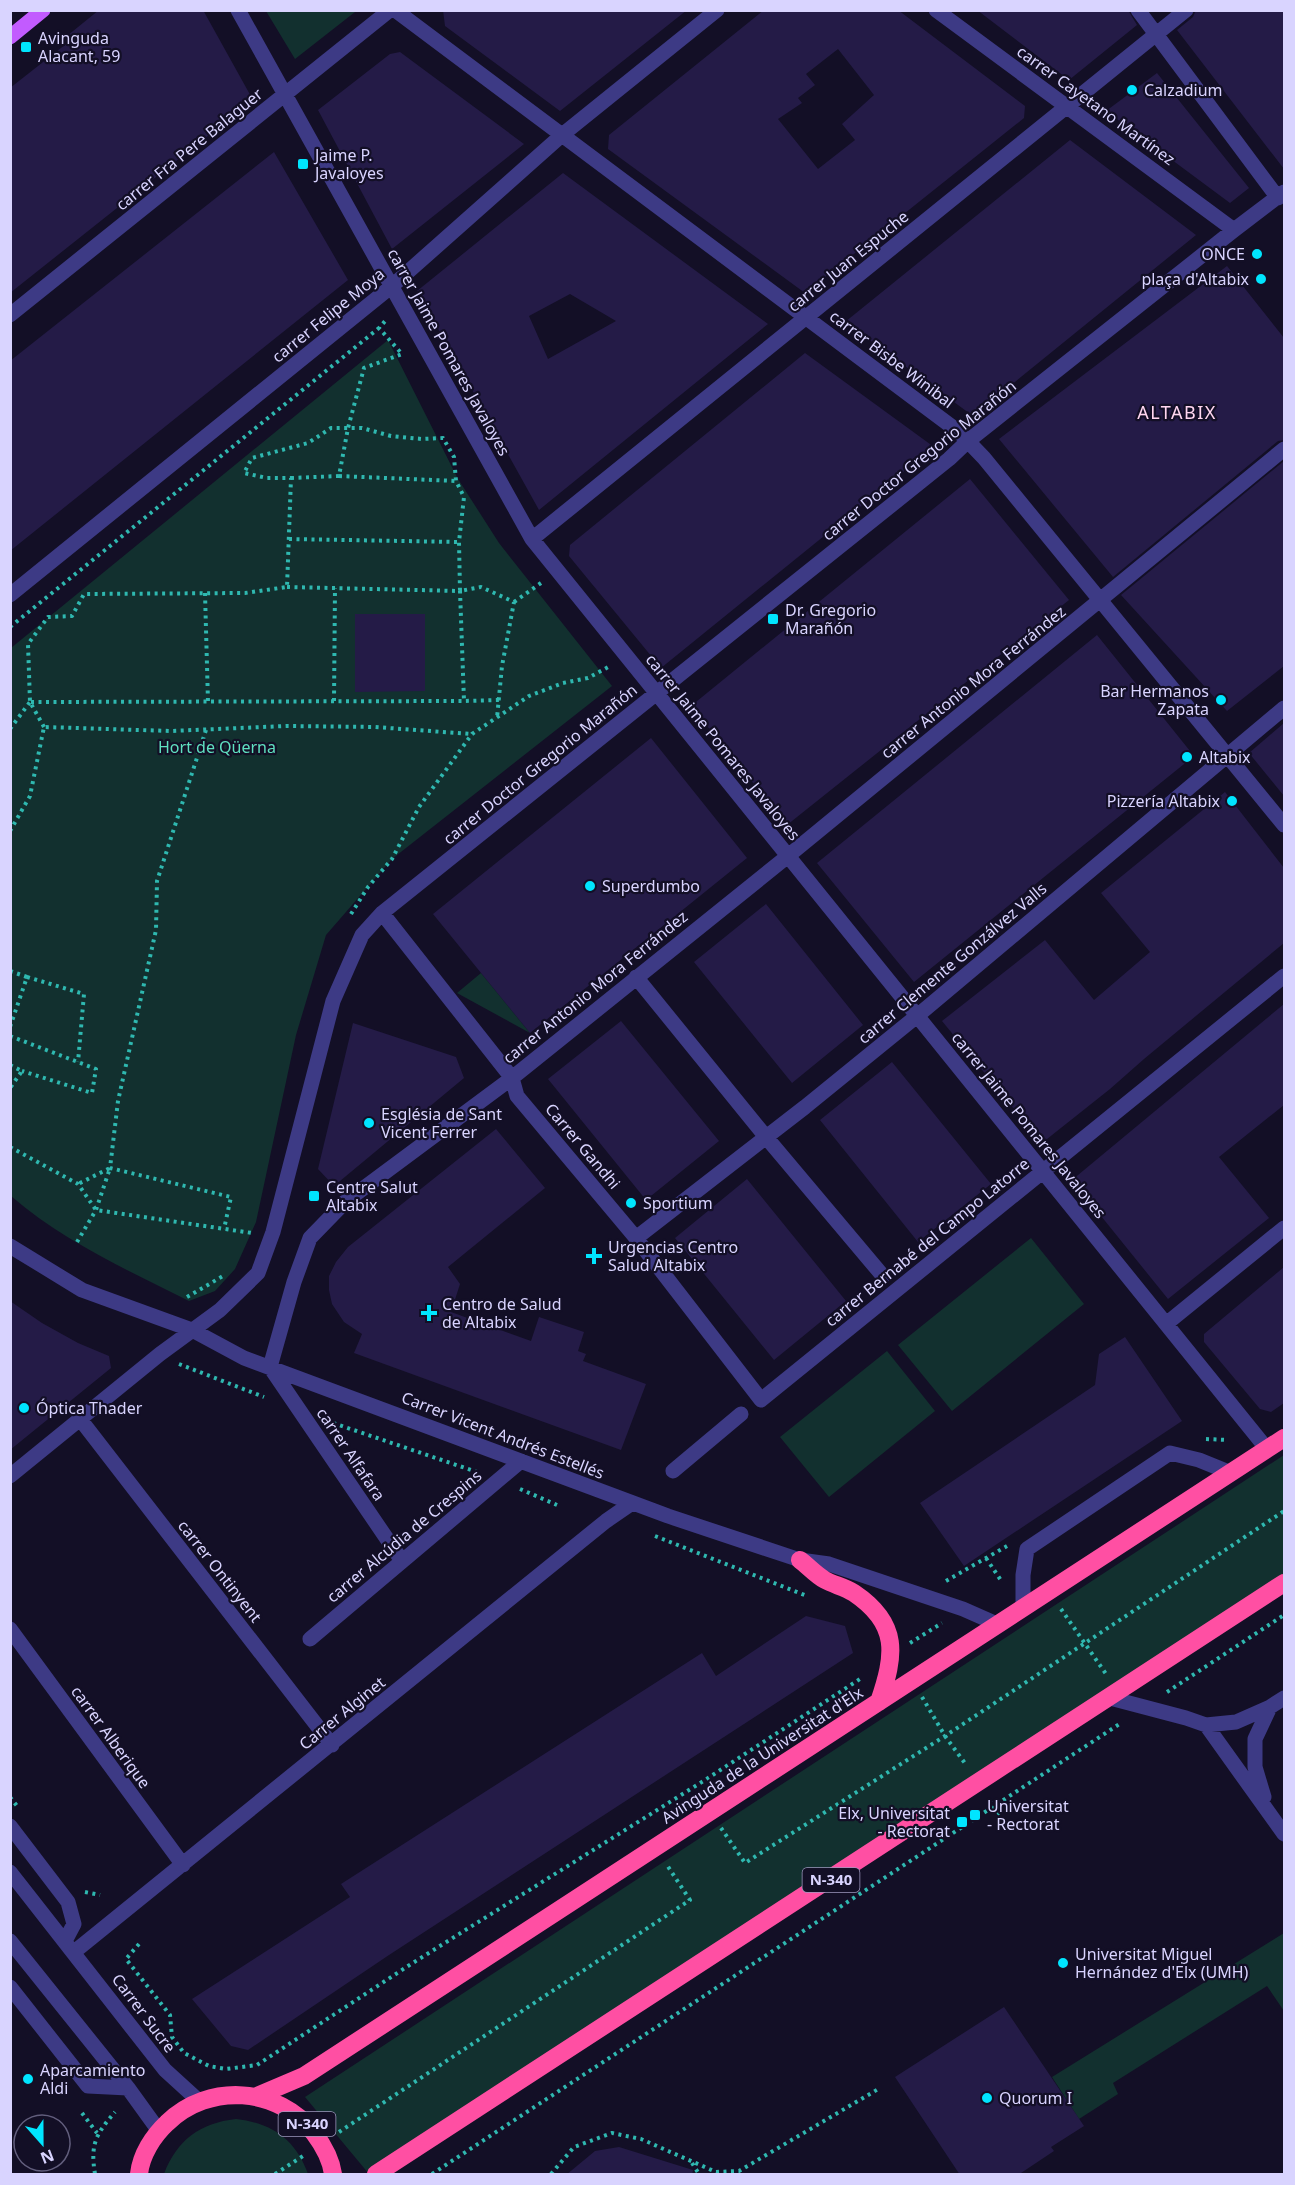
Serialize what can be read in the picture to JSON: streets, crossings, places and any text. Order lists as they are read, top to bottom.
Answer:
{
  "streets": {
    "highway": ["Avinguda de la Universitat d'Elx", "N-340"],
    "street": [
      "carrer Cayetano Martínez",
      "carrer Fra Pere Balaguer",
      "carrer Juan Espuche",
      "carrer Felipe Moya",
      "carrer Jaime Pomares Javaloyes",
      "carrer Bisbe Winibal",
      "carrer Doctor Gregorio Marañón",
      "carrer Antonio Mora Ferrández",
      "carrer Clemente Gonzálvez Valls",
      "Carrer Gandhi",
      "carrer Bernabé del Campo Latorre",
      "Carrer Vicent Andrés Estellés",
      "carrer Alfafara",
      "carrer Alcúdia de Crespins",
      "carrer Ontinyent",
      "Carrer Alginet",
      "carrer Alberique",
      "Carrer Sucre"
    ]
  },
  "crossings": [
    ["carrer Cayetano Martínez", "carrer Juan Espuche"],
    ["carrer Cayetano Martínez", "carrer Doctor Gregorio Marañón"],
    ["carrer Fra Pere Balaguer", "carrer Jaime Pomares Javaloyes"],
    ["carrer Fra Pere Balaguer", "carrer Bisbe Winibal"],
    ["carrer Juan Espuche", "carrer Jaime Pomares Javaloyes"],
    ["carrer Juan Espuche", "carrer Bisbe Winibal"],
    ["carrer Felipe Moya", "carrer Jaime Pomares Javaloyes"],
    ["carrer Felipe Moya", "carrer Bisbe Winibal"],
    ["carrer Jaime Pomares Javaloyes", "carrer Doctor Gregorio Marañón"],
    ["carrer Jaime Pomares Javaloyes", "carrer Antonio Mora Ferrández"],
    ["carrer Jaime Pomares Javaloyes", "carrer Clemente Gonzálvez Valls"],
    ["carrer Jaime Pomares Javaloyes", "carrer Bernabé del Campo Latorre"],
    ["carrer Jaime Pomares Javaloyes", "Avinguda de la Universitat d'Elx"],
    ["carrer Bisbe Winibal", "carrer Doctor Gregorio Marañón"],
    ["carrer Bisbe Winibal", "carrer Antonio Mora Ferrández"],
    ["carrer Bisbe Winibal", "carrer Clemente Gonzálvez Valls"],
    ["carrer Doctor Gregorio Marañón", "Carrer Gandhi"],
    ["carrer Doctor Gregorio Marañón", "Carrer Vicent Andrés Estellés"],
    ["carrer Antonio Mora Ferrández", "Carrer Gandhi"],
    ["carrer Antonio Mora Ferrández", "Carrer Vicent Andrés Estellés"],
    ["carrer Antonio Mora Ferrández", "carrer Alfafara"],
    ["carrer Clemente Gonzálvez Valls", "Carrer Gandhi"],
    ["Carrer Gandhi", "carrer Bernabé del Campo Latorre"],
    ["Carrer Vicent Andrés Estellés", "carrer Alfafara"],
    ["Carrer Vicent Andrés Estellés", "carrer Alcúdia de Crespins"],
    ["Carrer Vicent Andrés Estellés", "Carrer Alginet"],
    ["Carrer Vicent Andrés Estellés", "Avinguda de la Universitat d'Elx"],
    ["carrer Alfafara", "carrer Alcúdia de Crespins"],
    ["carrer Ontinyent", "Carrer Alginet"],
    ["Carrer Alginet", "carrer Alberique"],
    ["Carrer Alginet", "Carrer Sucre"],
    ["Avinguda de la Universitat d'Elx", "N-340"],
    ["N-340", "Carrer Sucre"]
  ],
  "districts": ["ALTABIX"],
  "parks": ["Hort de Qüerna"],
  "places": {
    "transit": [
      "Avinguda Alacant, 59",
      "Jaime P. Javaloyes",
      "Dr. Gregorio Marañón",
      "Centre Salut Altabix",
      "Universitat - Rectorat",
      "Elx, Universitat - Rectorat"
    ],
    "other": [
      "Calzadium",
      "ONCE",
      "plaça d'Altabix",
      "Bar Hermanos Zapata",
      "Altabix",
      "Pizzería Altabix",
      "Superdumbo",
      "Església de Sant Vicent Ferrer",
      "Sportium",
      "Óptica Thader",
      "Universitat Miguel Hernández d'Elx (UMH)",
      "Aparcamiento Aldi",
      "Quorum I"
    ],
    "health": ["Urgencias Centro Salud Altabix", "Centro de Salud de Altabix"]
  },
  "north": "bottom"
}
